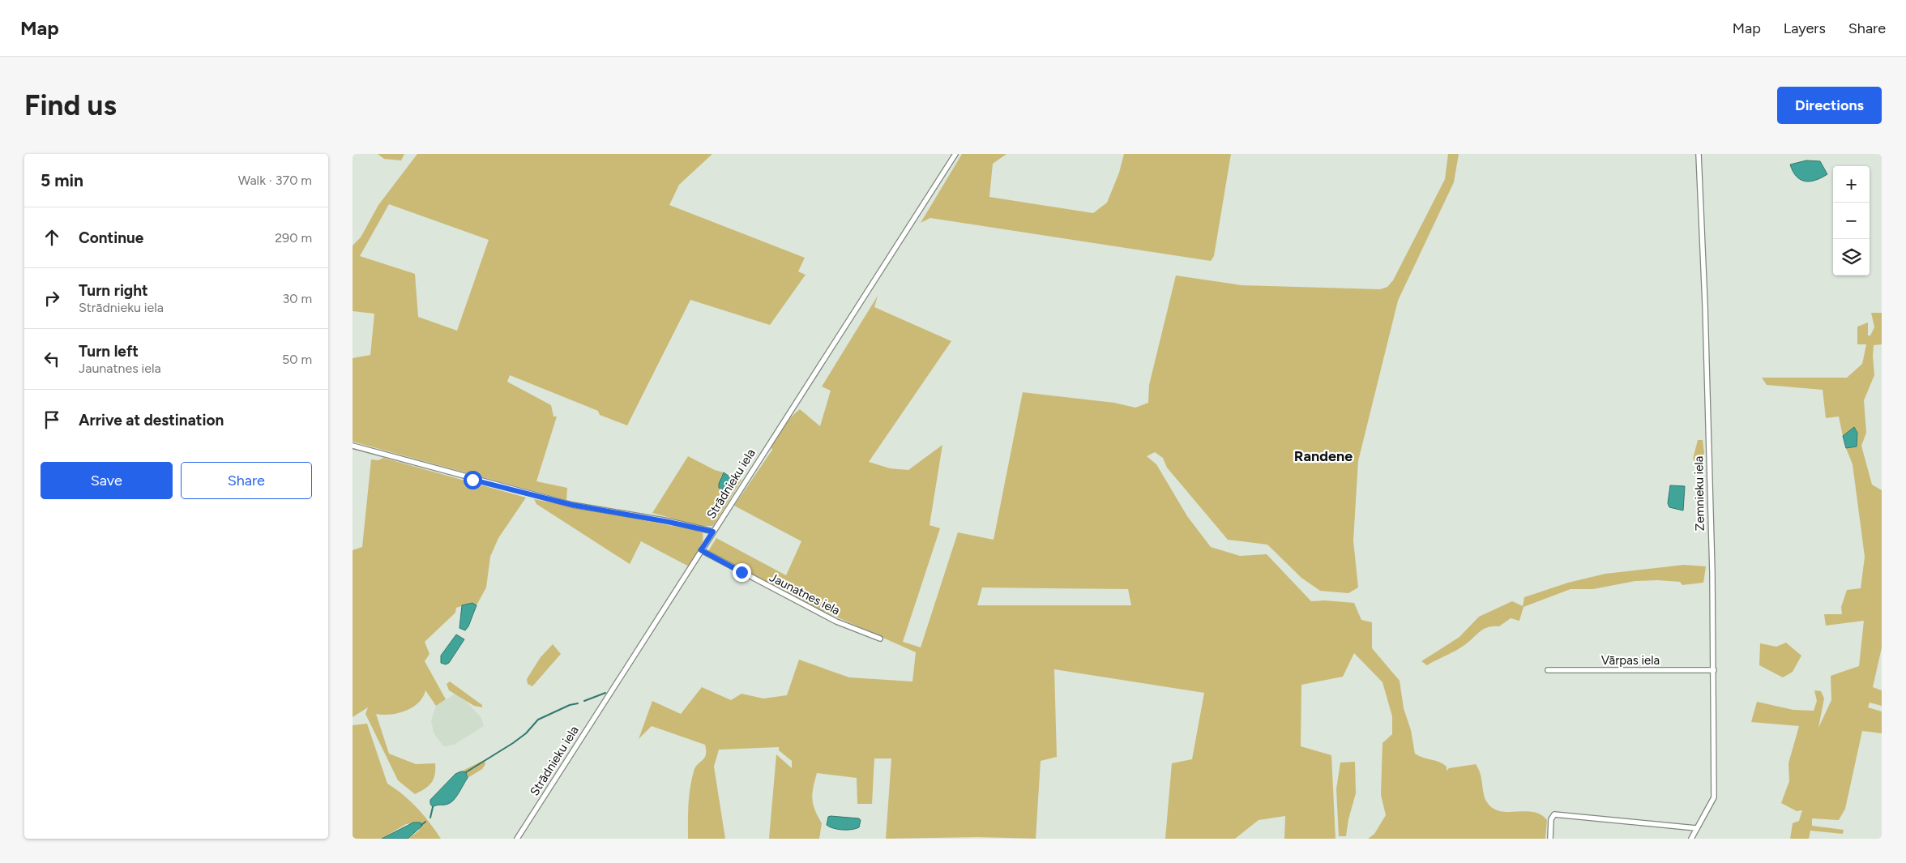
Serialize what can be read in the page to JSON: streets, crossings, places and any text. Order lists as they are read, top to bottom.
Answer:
{
  "streets": {
    "street": [
      "Strādnieku iela",
      "Zemnieku iela",
      "Jaunatnes iela",
      "Vārpas iela"
    ]
  },
  "crossings": [
    ["Strādnieku iela", "Jaunatnes iela"],
    ["Zemnieku iela", "Vārpas iela"]
  ],
  "districts": ["Randene"],
  "page": {
    "header": "Map",
    "nav": ["Map", "Layers", "Share"],
    "buttons": [
      "Directions",
      ["Save", "Share"]
    ],
    "title": "Find us",
    "heading": ["5 min", "Walk · 370 m"],
    "map_buttons": ["+", "−"],
    "list": [
      ["Continue", "290 m"],
      ["Turn right", "Strādnieku iela", "30 m"],
      ["Turn left", "Jaunatnes iela", "50 m"],
      "Arrive at destination"
    ]
  }
}
